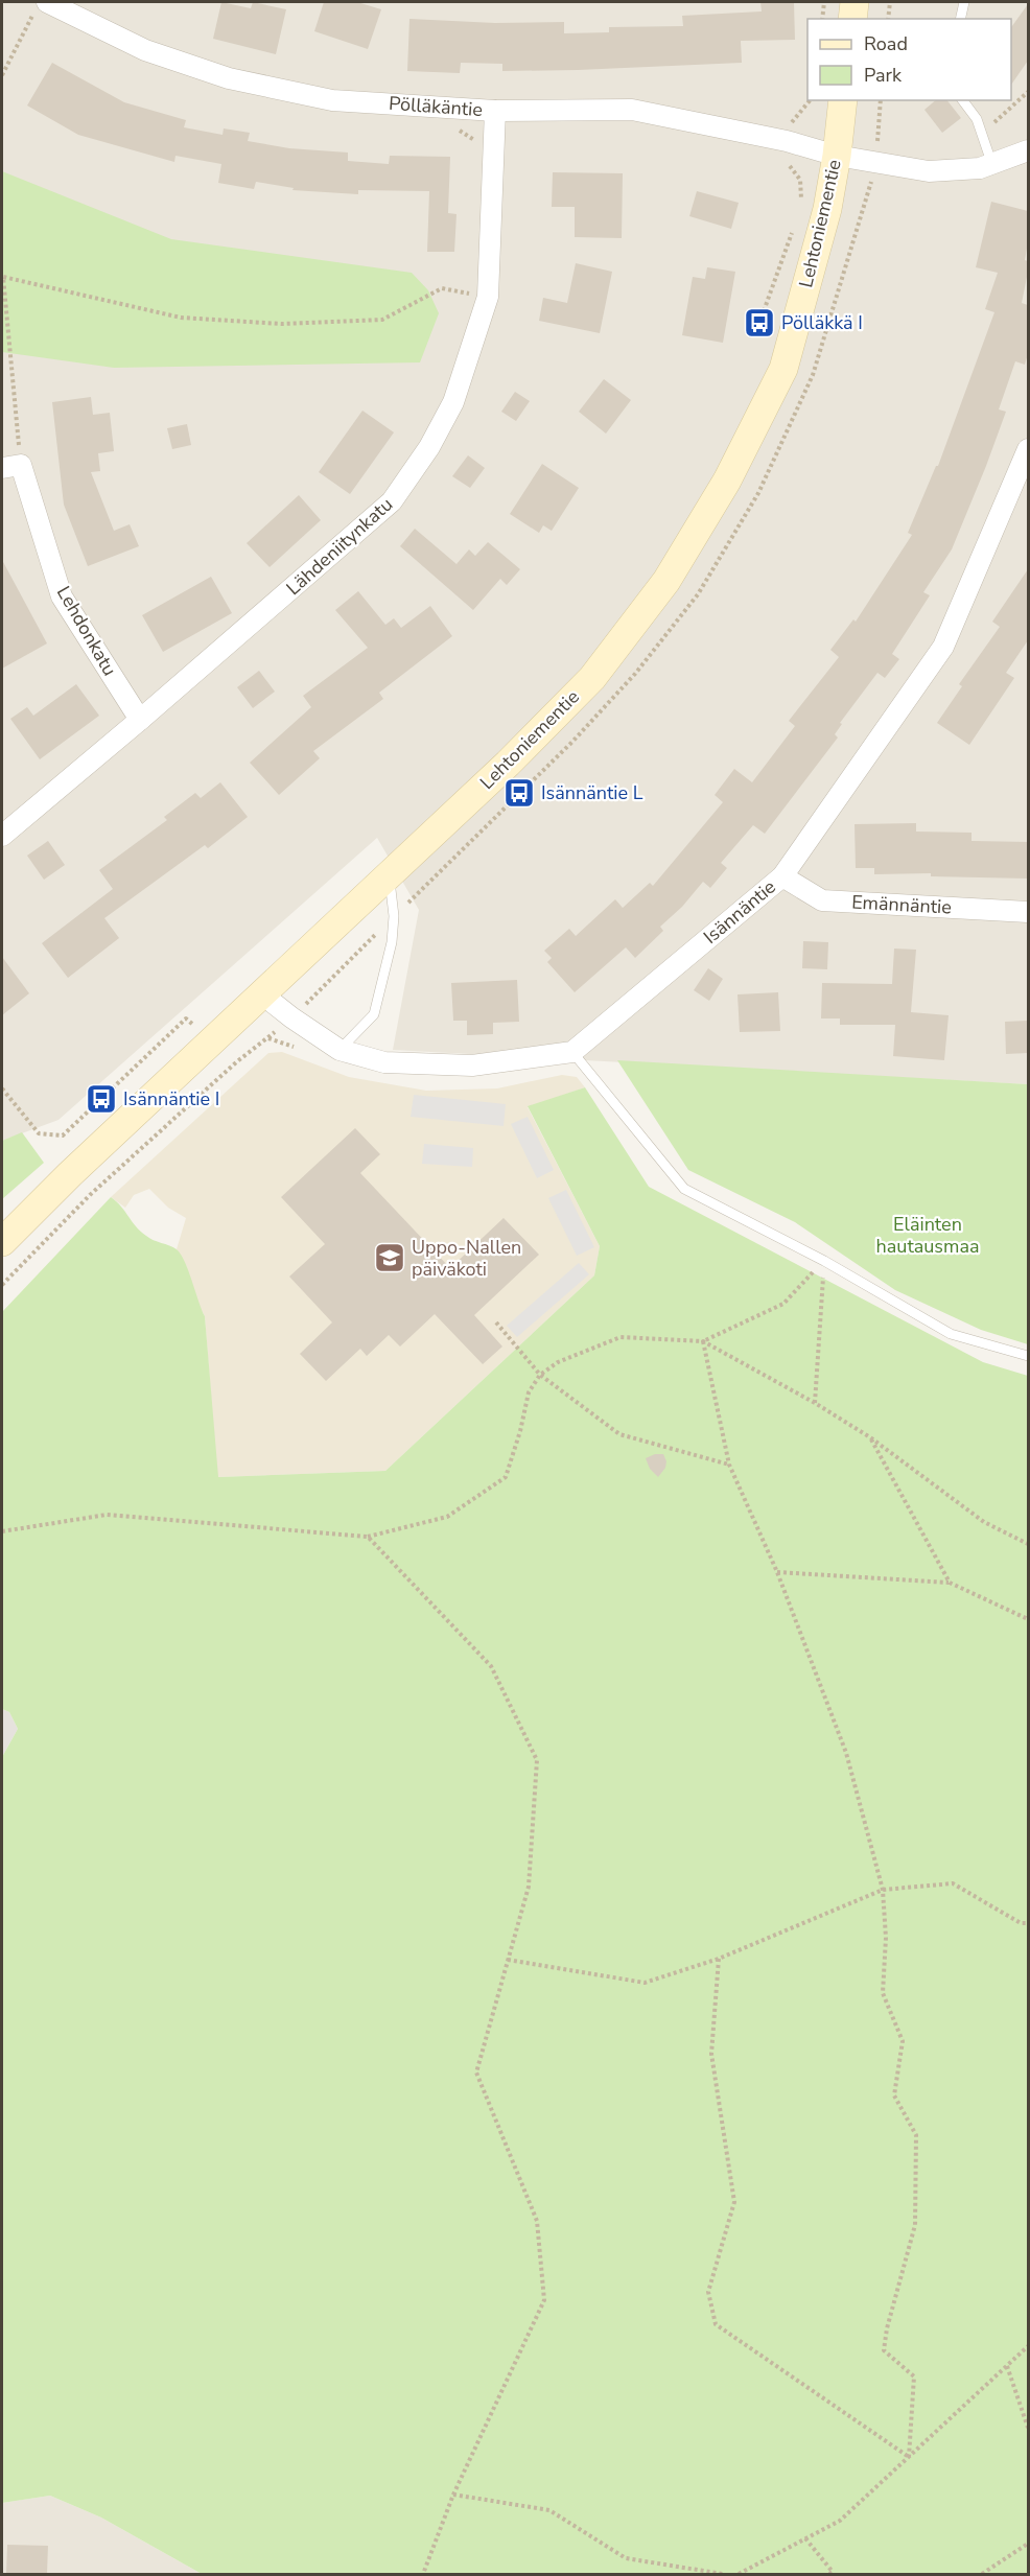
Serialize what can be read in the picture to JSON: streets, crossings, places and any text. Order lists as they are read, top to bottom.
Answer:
{
  "streets": {
    "main road": ["Lehtoniementie"],
    "street": [
      "Pölläkäntie",
      "Lähdeniitynkatu",
      "Lehdonkatu",
      "Emännäntie",
      "Isännäntie"
    ]
  },
  "crossings": [
    ["Pölläkäntie", "Lehtoniementie"],
    ["Pölläkäntie", "Lähdeniitynkatu"],
    ["Lähdeniitynkatu", "Lehdonkatu"],
    ["Emännäntie", "Isännäntie"]
  ],
  "parks": ["Eläinten hautausmaa"],
  "places": {
    "bus stop": ["Pölläkkä I", "Isännäntie L", "Isännäntie I"],
    "school or university": ["Uppo-Nallen päiväkoti"]
  },
  "legend": ["Road", "Park"]
}
